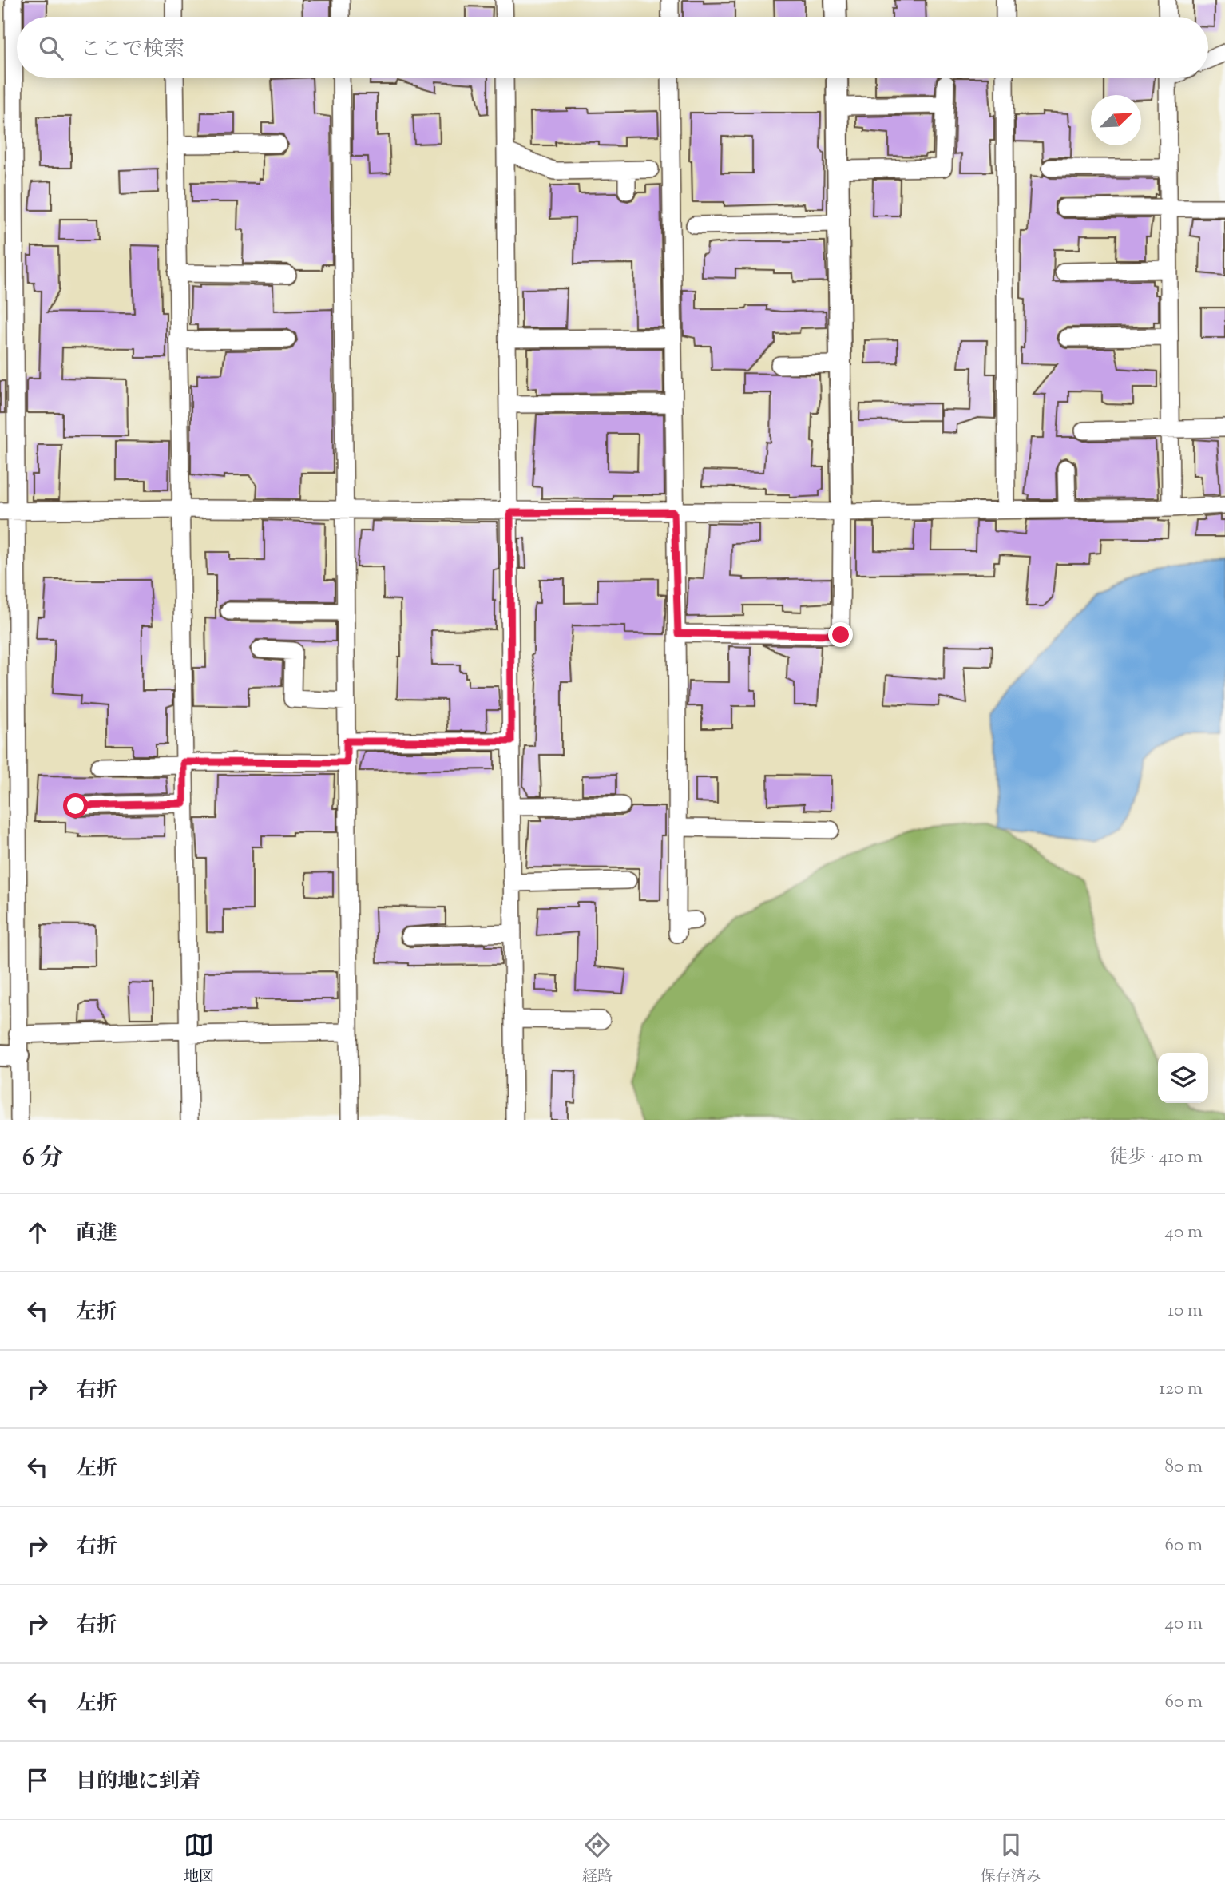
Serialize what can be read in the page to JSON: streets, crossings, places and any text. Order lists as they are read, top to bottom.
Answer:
{
  "north": "top right",
  "page": {
    "search": "ここで検索",
    "heading": ["6 分", "徒歩 · 410 m"],
    "list": [
      ["直進", "40 m"],
      ["左折", "10 m"],
      ["右折", "120 m"],
      ["左折", "80 m"],
      ["右折", "60 m"],
      ["右折", "40 m"],
      ["左折", "60 m"],
      "目的地に到着"
    ],
    "nav": ["地図", "経路", "保存済み"]
  }
}
